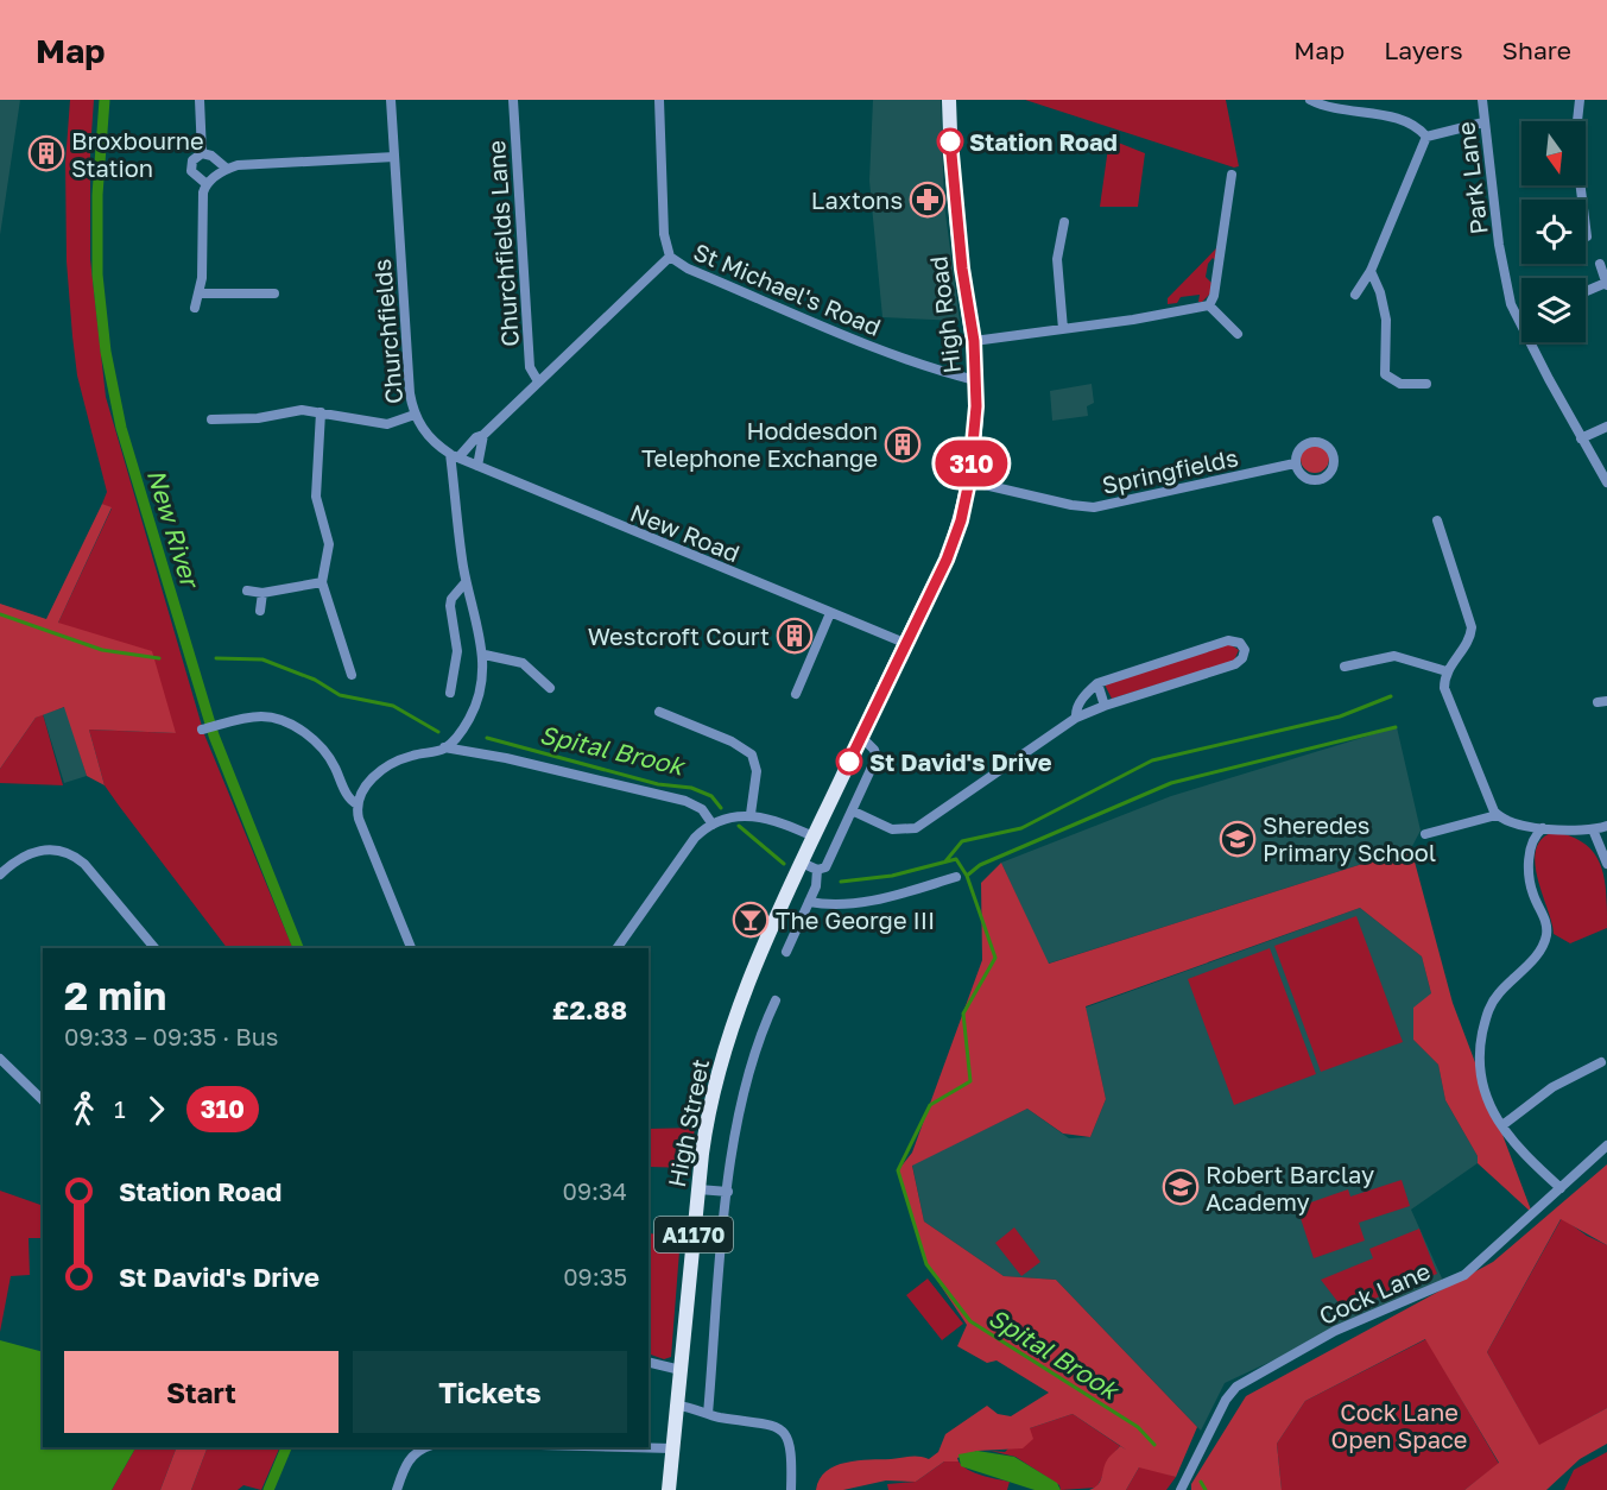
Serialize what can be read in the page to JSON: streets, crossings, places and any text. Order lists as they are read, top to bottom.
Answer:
{
  "streets": {
    "main road": ["High Road", "High Street", "A1170"],
    "street": [
      "Park Lane",
      "Churchfields Lane",
      "St Michael's Road",
      "Churchfields",
      "Springfields",
      "New Road",
      "Cock Lane"
    ]
  },
  "crossings": [
    ["Churchfields Lane", "St Michael's Road"],
    ["St Michael's Road", "High Road"],
    ["St Michael's Road", "Churchfields"],
    ["St Michael's Road", "New Road"],
    ["High Road", "Springfields"],
    ["High Road", "A1170"],
    ["Churchfields", "New Road"],
    ["Springfields", "A1170"],
    ["New Road", "A1170"],
    ["High Street", "A1170"]
  ],
  "water": ["New River", "Spital Brook"],
  "parks": ["Cock Lane Open Space"],
  "places": {
    "other": ["Station Road", "St David's Drive"],
    "building": ["Broxbourne Station", "Hoddesdon Telephone Exchange", "Westcroft Court"],
    "pharmacy": ["Laxtons"],
    "school or university": ["Sheredes Primary School", "Robert Barclay Academy"],
    "bar": ["The George III"]
  },
  "lines": ["bus line 310"],
  "north": "bottom",
  "page": {
    "header": "Map",
    "nav": ["Map", "Layers", "Share"],
    "on_map": "310",
    "heading": ["2 min", "09:33 – 09:35 · Bus", "£2.88"],
    "legs": ["1", "310"],
    "list": [
      {
        "name": "Station Road",
        "value": "09:34"
      },
      {
        "name": "St David's Drive",
        "value": "09:35"
      }
    ],
    "buttons": ["Start", "Tickets"]
  }
}
